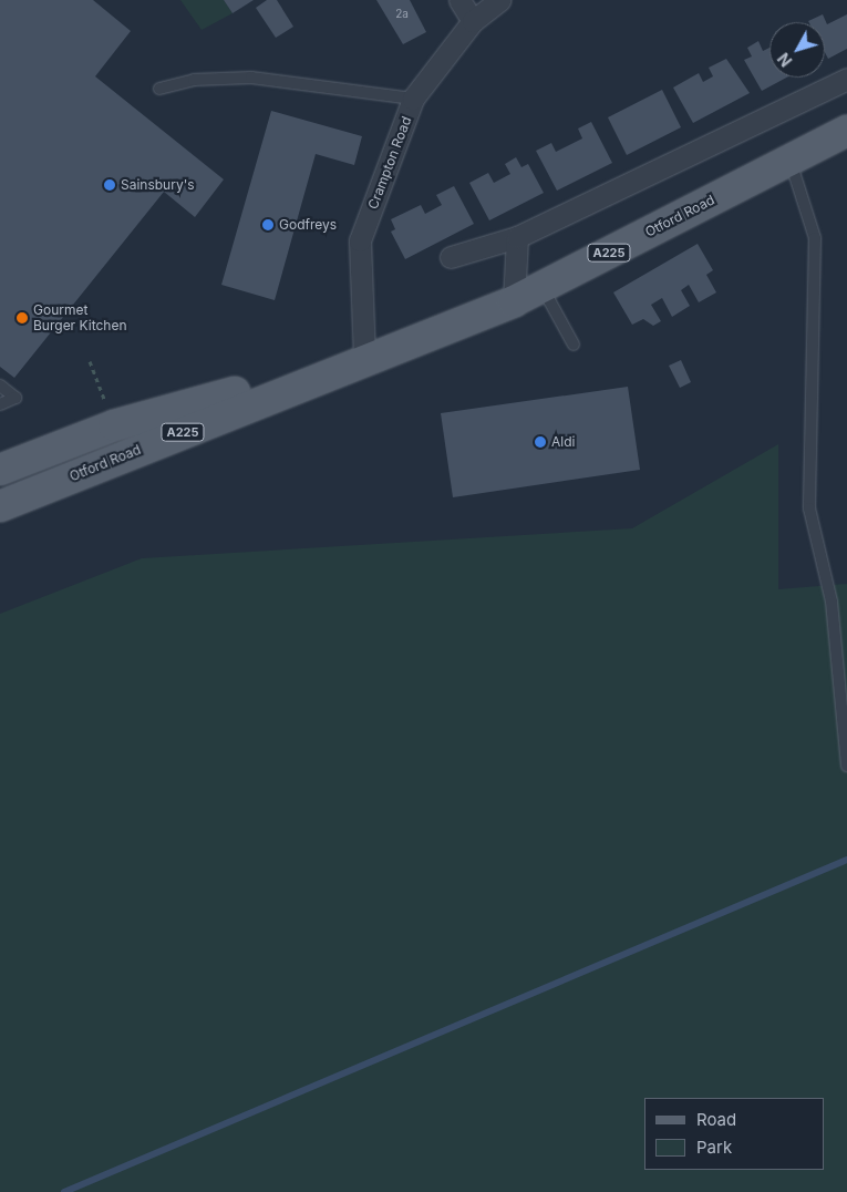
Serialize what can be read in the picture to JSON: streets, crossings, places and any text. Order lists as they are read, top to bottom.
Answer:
{
  "streets": {
    "main road": ["Otford Road", "A225"],
    "street": ["Crampton Road"]
  },
  "crossings": [
    ["Crampton Road", "Otford Road"]
  ],
  "places": [
    "Sainsbury's",
    "Godfreys",
    "Gourmet Burger Kitchen",
    "Aldi"
  ],
  "house_numbers": ["2a"],
  "legend": ["Road", "Park"],
  "north": "bottom left"
}
